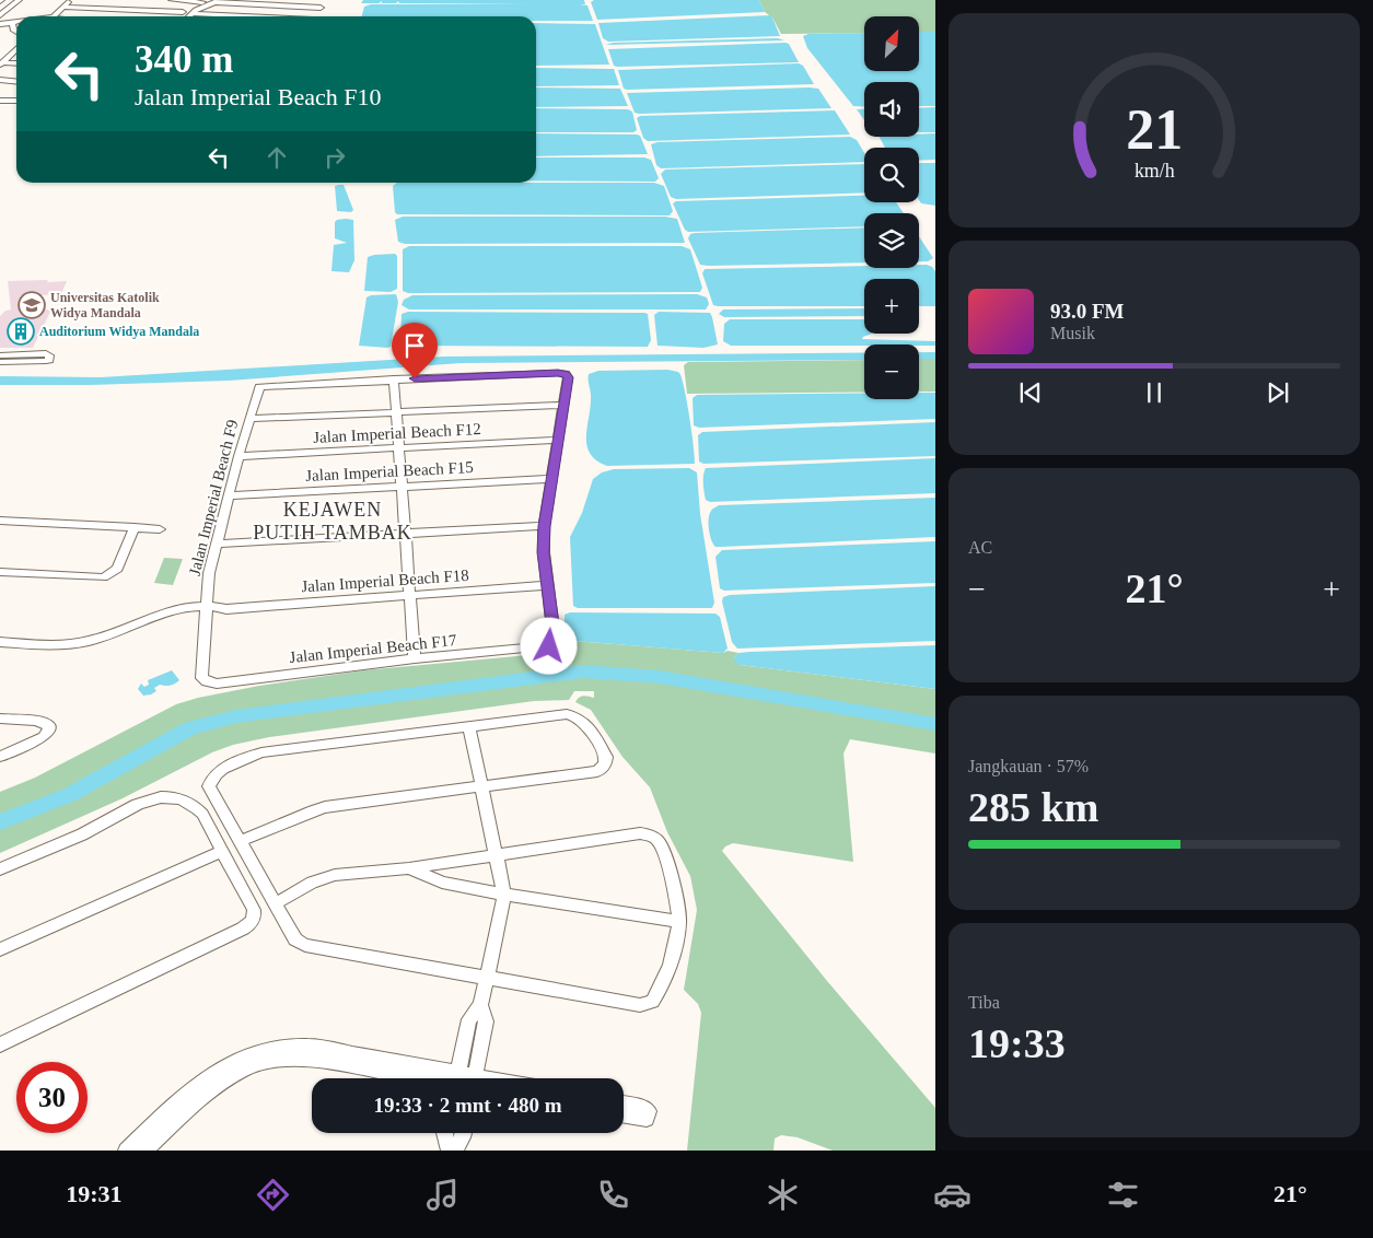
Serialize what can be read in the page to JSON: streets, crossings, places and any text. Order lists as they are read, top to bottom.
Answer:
{
  "streets": {
    "street": [
      "Jalan Imperial Beach F12",
      "Jalan Imperial Beach F15",
      "Jalan Imperial Beach F9",
      "Jalan Imperial Beach F18",
      "Jalan Imperial Beach F17"
    ]
  },
  "crossings": [
    ["Jalan Imperial Beach F12", "Jalan Imperial Beach F9"],
    ["Jalan Imperial Beach F15", "Jalan Imperial Beach F9"],
    ["Jalan Imperial Beach F9", "Jalan Imperial Beach F18"],
    ["Jalan Imperial Beach F9", "Jalan Imperial Beach F17"],
    ["Jalan Imperial Beach F18", "Jalan Imperial Beach F17"]
  ],
  "districts": ["KEJAWEN PUTIH TAMBAK"],
  "places": {
    "school or university": ["Universitas Katolik Widya Mandala"],
    "building": ["Auditorium Widya Mandala"]
  },
  "north": "top right",
  "page": {
    "map_buttons": ["+", "−"],
    "turn": ["340 m", "Jalan Imperial Beach F10"],
    "song": ["93.0 FM", "Musik"],
    "tile": [
      "AC",
      ["Jangkauan · 57%", "285 km"],
      ["Tiba", "19:33"]
    ],
    "heat": ["−", "21°", "+"],
    "limit": "30",
    "trip": "19:33 · 2 mnt · 480 m",
    "tabs": ["19:31", "21°"],
    "gauge": ["21", "km/h"]
  }
}
